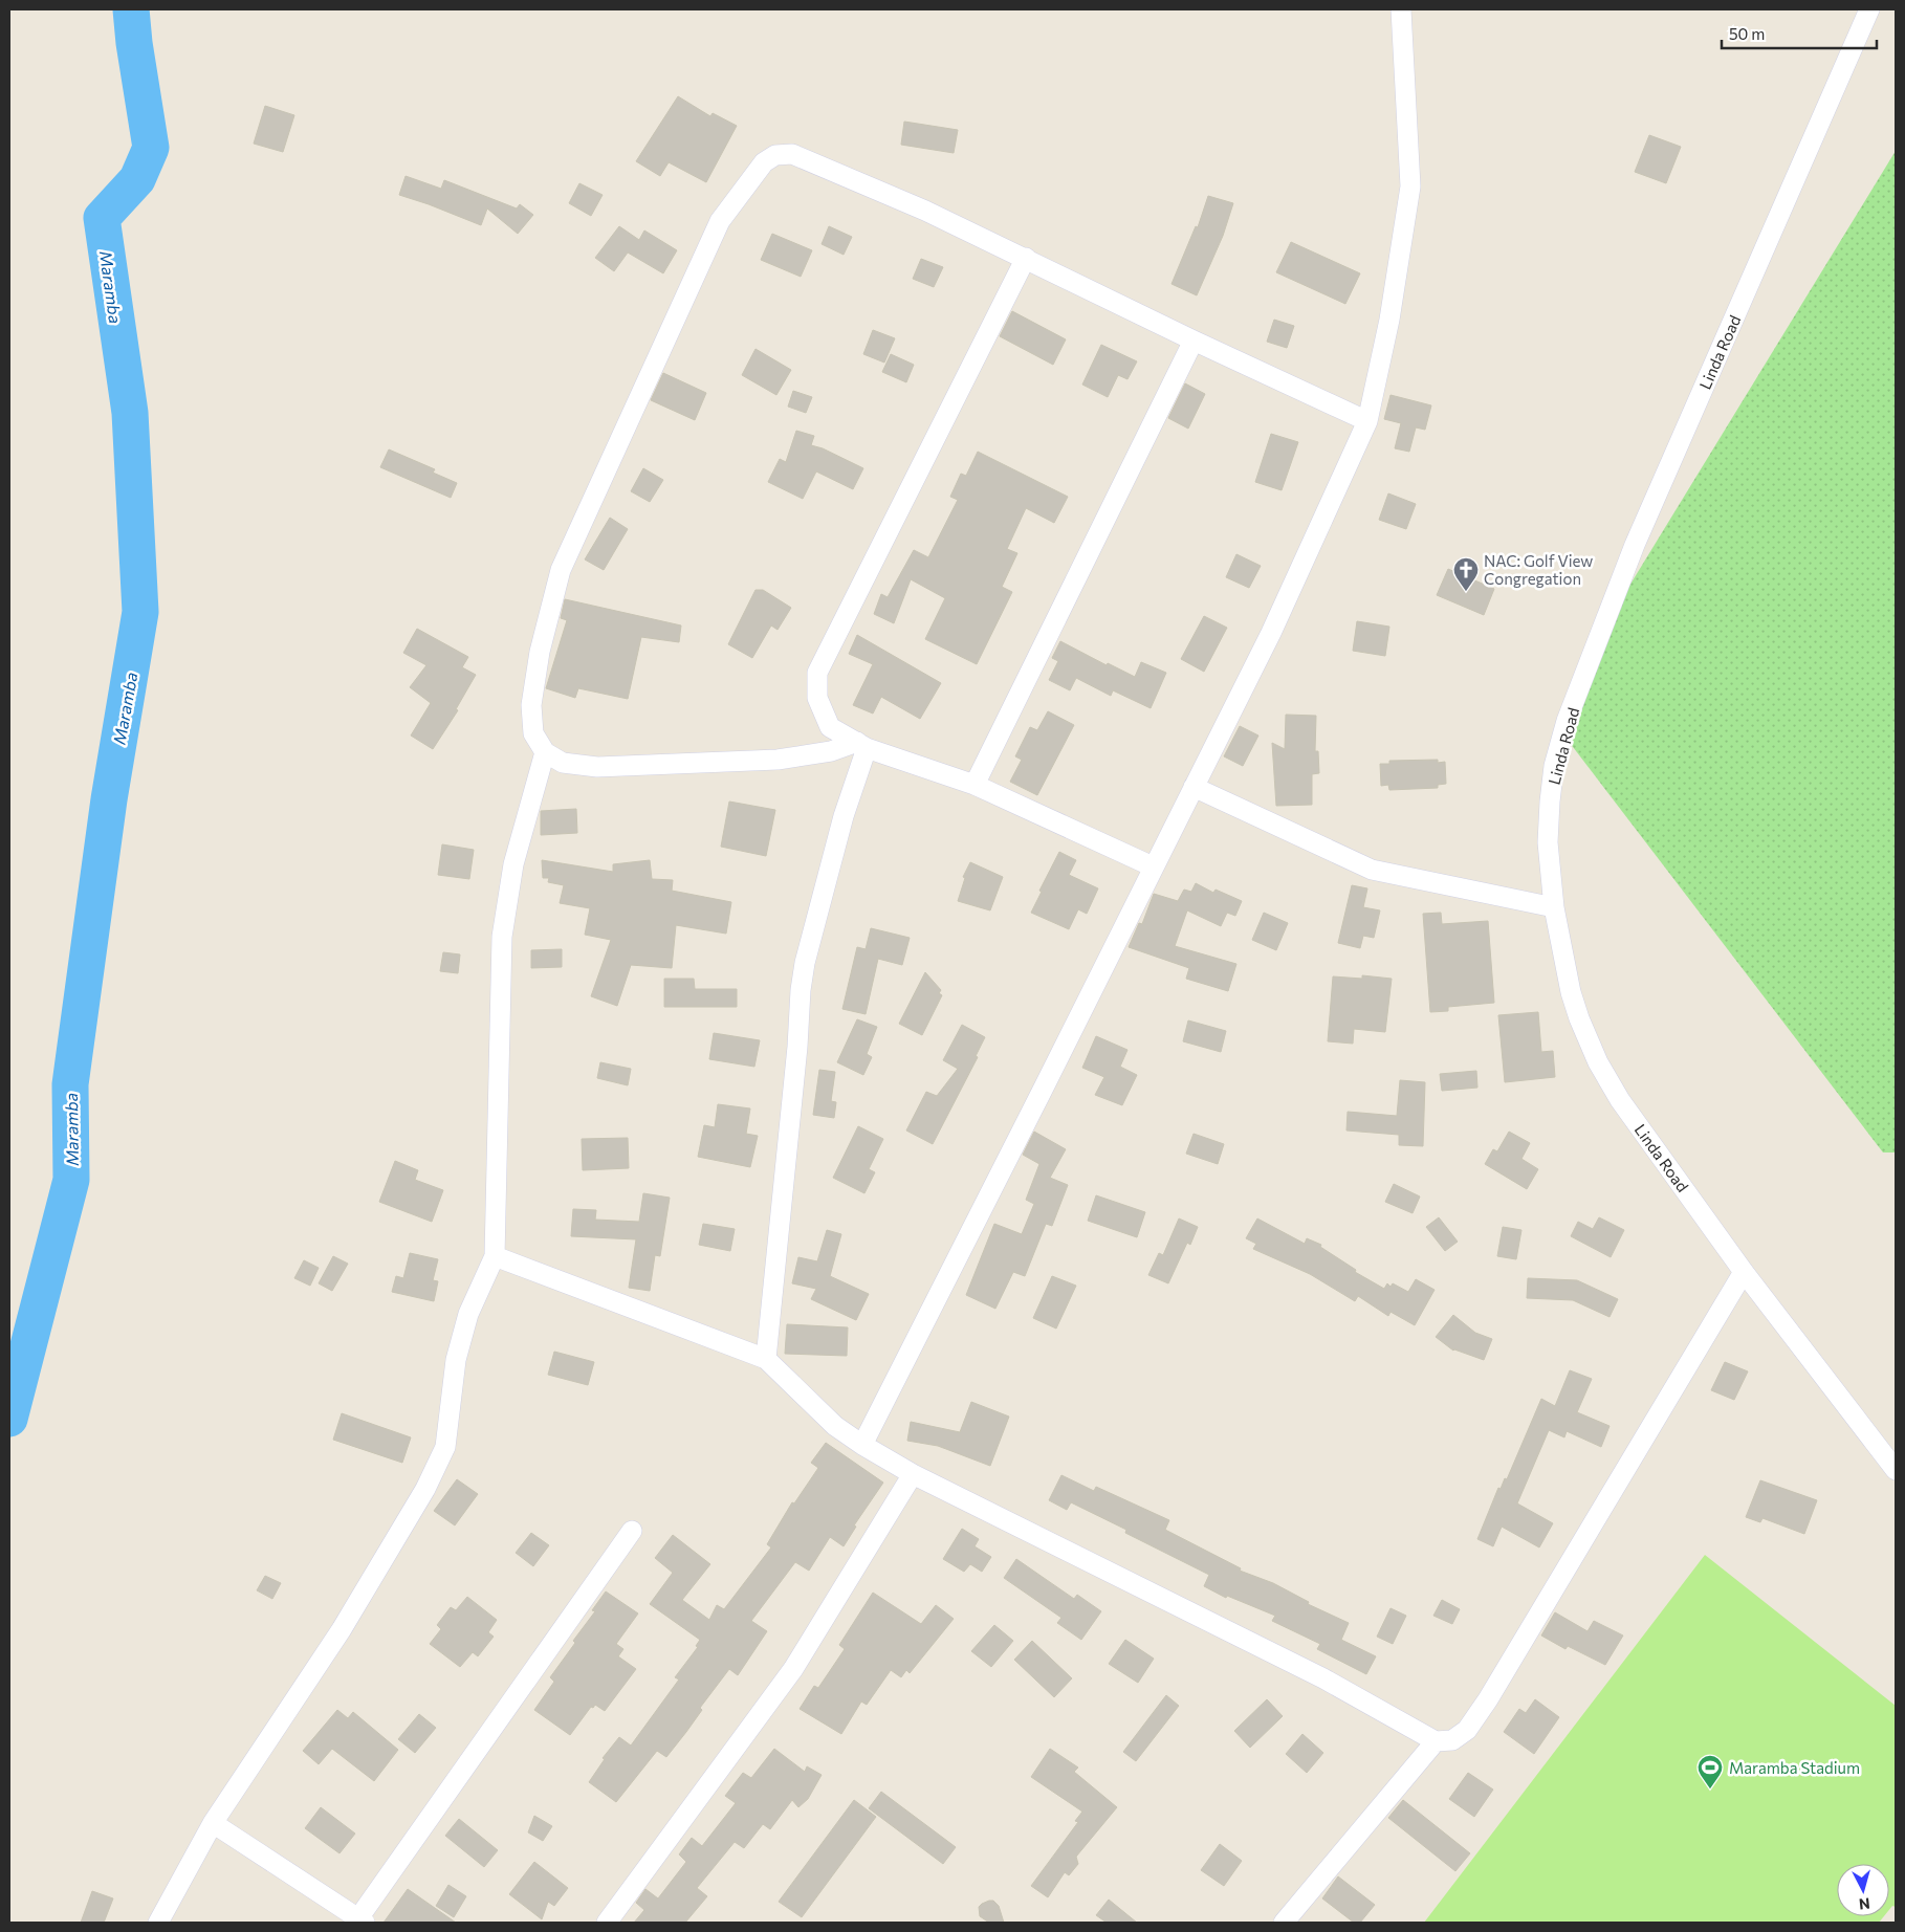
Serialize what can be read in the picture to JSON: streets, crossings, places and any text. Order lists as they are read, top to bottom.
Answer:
{
  "streets": {
    "street": ["Linda Road"]
  },
  "water": ["Maramba"],
  "places": {
    "church": ["NAC: Golf View Congregation"],
    "sports": ["Maramba Stadium"]
  },
  "scale_bar": "50 m",
  "north": "bottom"
}
